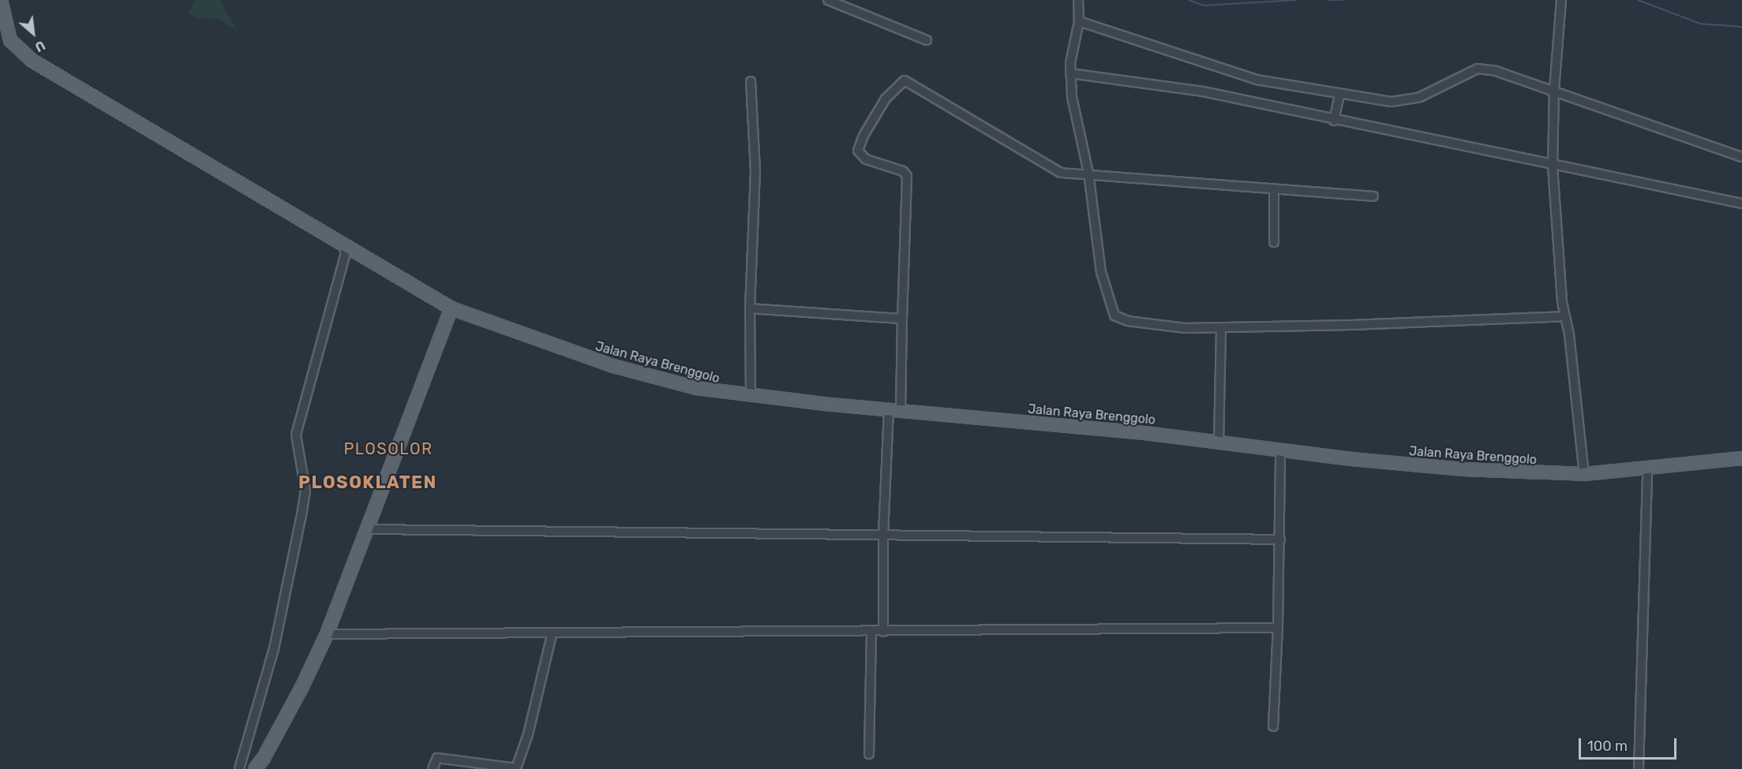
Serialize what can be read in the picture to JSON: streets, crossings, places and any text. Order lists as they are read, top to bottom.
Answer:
{
  "streets": {
    "main road": ["Jalan Raya Brenggolo"]
  },
  "districts": ["PLOSOLOR", "PLOSOKLATEN"],
  "scale_bar": "100 m",
  "north": "bottom right"
}
